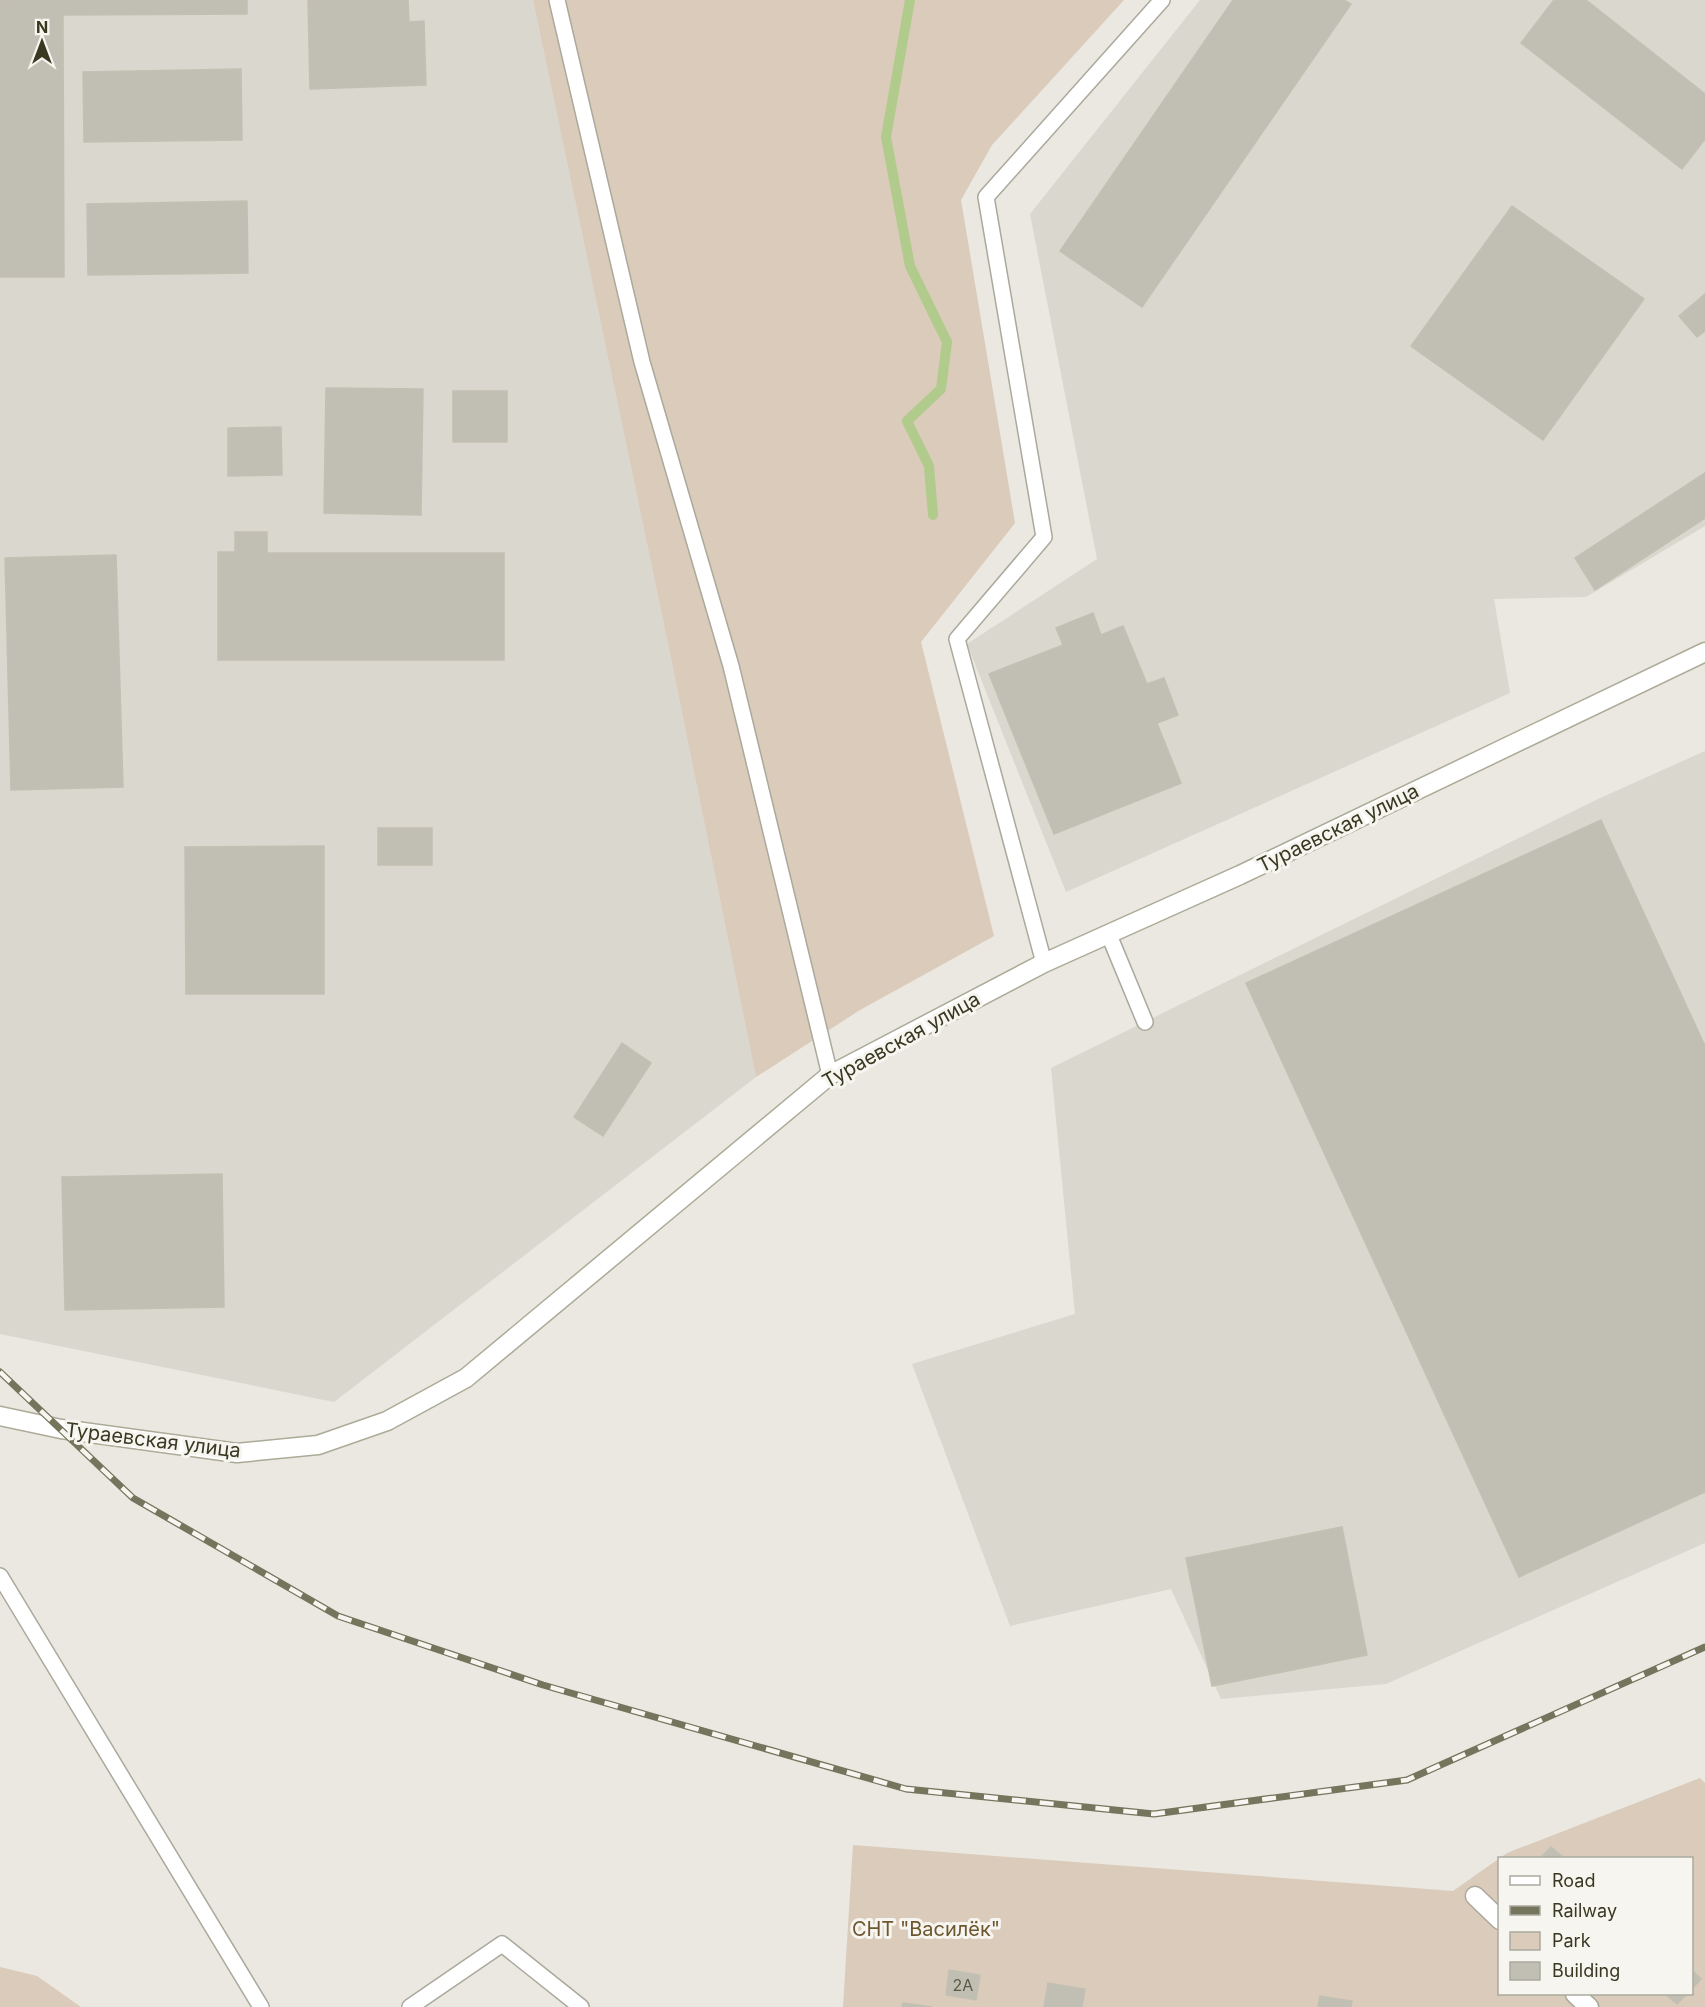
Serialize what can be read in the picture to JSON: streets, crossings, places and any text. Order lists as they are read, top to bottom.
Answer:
{
  "streets": {
    "main road": ["Тураевская улица"]
  },
  "parks": ["СНТ \"Василёк\""],
  "house_numbers": ["2А"],
  "legend": [
    "Road",
    "Railway",
    "Park",
    "Building"
  ],
  "north": "top"
}
